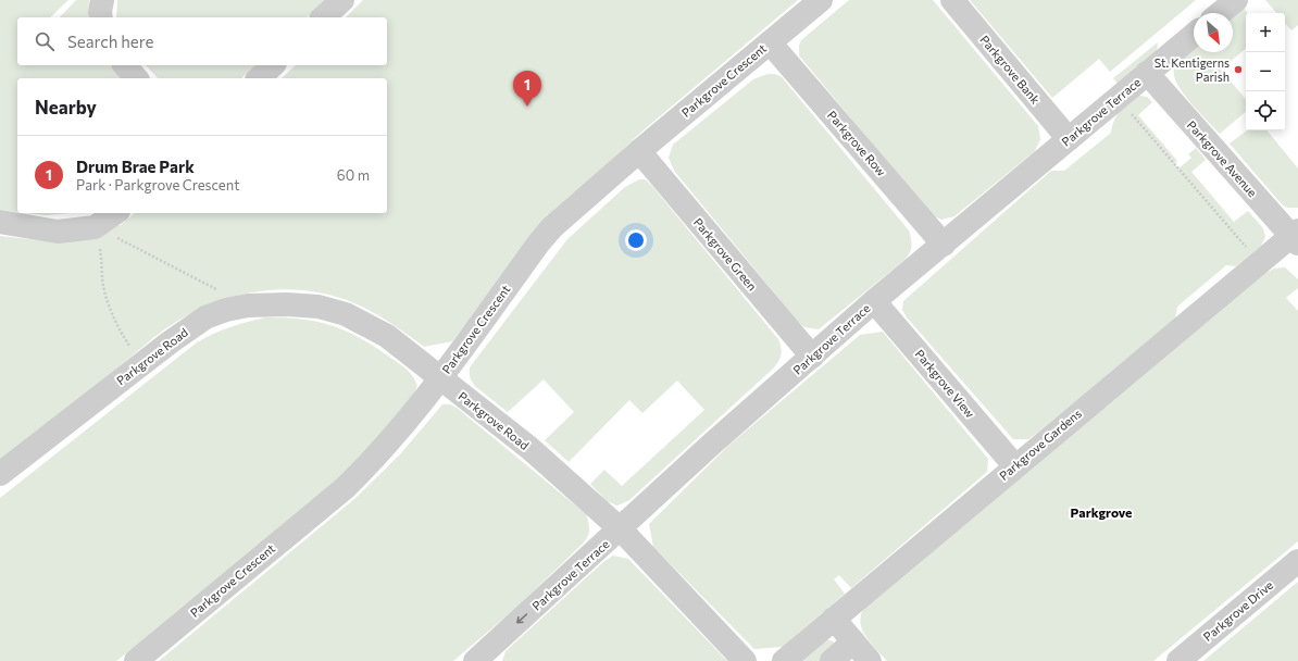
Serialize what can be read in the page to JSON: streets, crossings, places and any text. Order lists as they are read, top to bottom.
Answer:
{
  "streets": {
    "street": [
      "Parkgrove Bank",
      "Parkgrove Crescent",
      "Parkgrove Terrace",
      "Parkgrove Row",
      "Parkgrove Avenue",
      "Parkgrove Green",
      "Parkgrove Road",
      "Parkgrove View",
      "Parkgrove Gardens",
      "Parkgrove Drive"
    ]
  },
  "crossings": [
    ["Parkgrove Bank", "Parkgrove Terrace"],
    ["Parkgrove Crescent", "Parkgrove Row"],
    ["Parkgrove Crescent", "Parkgrove Green"],
    ["Parkgrove Crescent", "Parkgrove Road"],
    ["Parkgrove Terrace", "Parkgrove Row"],
    ["Parkgrove Terrace", "Parkgrove Avenue"],
    ["Parkgrove Terrace", "Parkgrove Green"],
    ["Parkgrove Terrace", "Parkgrove Road"],
    ["Parkgrove Terrace", "Parkgrove View"],
    ["Parkgrove Avenue", "Parkgrove Gardens"],
    ["Parkgrove View", "Parkgrove Gardens"]
  ],
  "districts": ["Parkgrove"],
  "places": ["St. Kentigerns Parish"],
  "north": "bottom right",
  "page": {
    "map_buttons": ["+", "−"],
    "search": "Search here",
    "pins": "1",
    "heading": "Nearby",
    "list": [
      {
        "mark": "1",
        "name": "Drum Brae Park",
        "note": "Park · Parkgrove Crescent",
        "value": "60 m"
      }
    ]
  }
}
